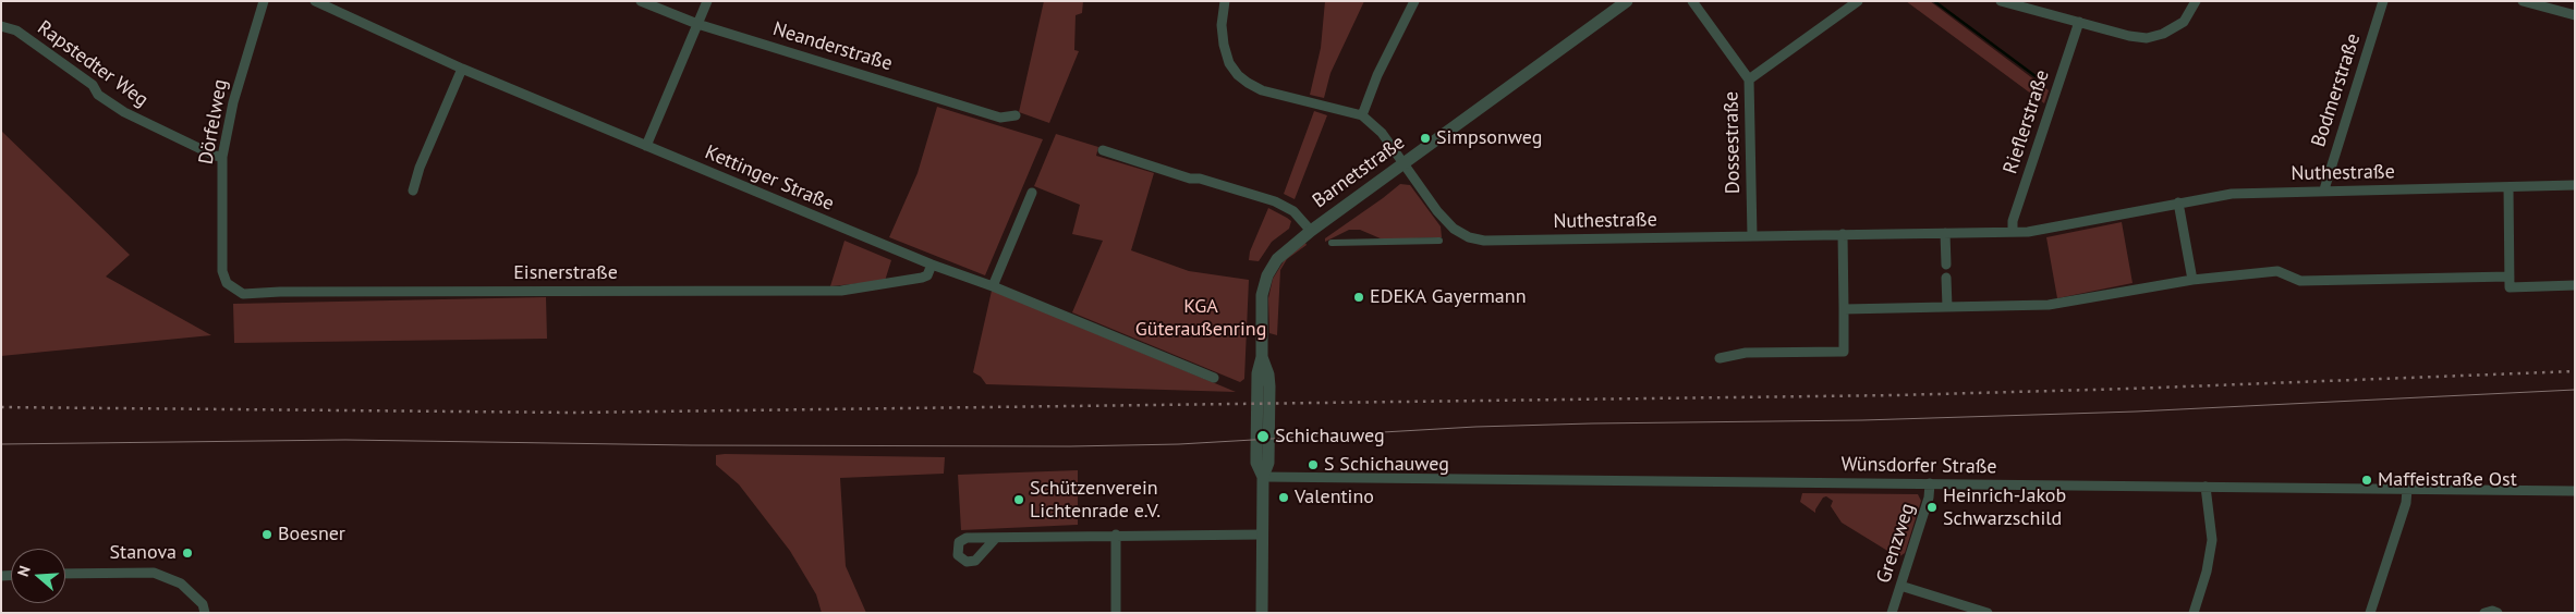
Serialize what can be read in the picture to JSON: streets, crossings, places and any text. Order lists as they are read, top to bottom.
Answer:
{
  "streets": {
    "street": [
      "Neanderstraße",
      "Rapstedter Weg",
      "Bodmerstraße",
      "Dörfelweg",
      "Rieflerstraße",
      "Dossestraße",
      "Barnetstraße",
      "Nuthestraße",
      "Kettinger Straße",
      "Eisnerstraße",
      "Wünsdorfer Straße",
      "Grenzweg"
    ]
  },
  "crossings": [
    ["Rapstedter Weg", "Dörfelweg"],
    ["Bodmerstraße", "Nuthestraße"],
    ["Dörfelweg", "Eisnerstraße"],
    ["Rieflerstraße", "Nuthestraße"],
    ["Dossestraße", "Nuthestraße"],
    ["Barnetstraße", "Nuthestraße"],
    ["Barnetstraße", "Wünsdorfer Straße"],
    ["Kettinger Straße", "Eisnerstraße"],
    ["Wünsdorfer Straße", "Grenzweg"]
  ],
  "parks": ["KGA Güteraußenring"],
  "places": [
    "Simpsonweg",
    "EDEKA Gayermann",
    "Schichauweg",
    "S Schichauweg",
    "Maffeistraße Ost",
    "Valentino",
    "Schützenverein Lichtenrade e.V.",
    "Heinrich-Jakob Schwarzschild",
    "Boesner",
    "Stanova"
  ],
  "north": "left"
}
